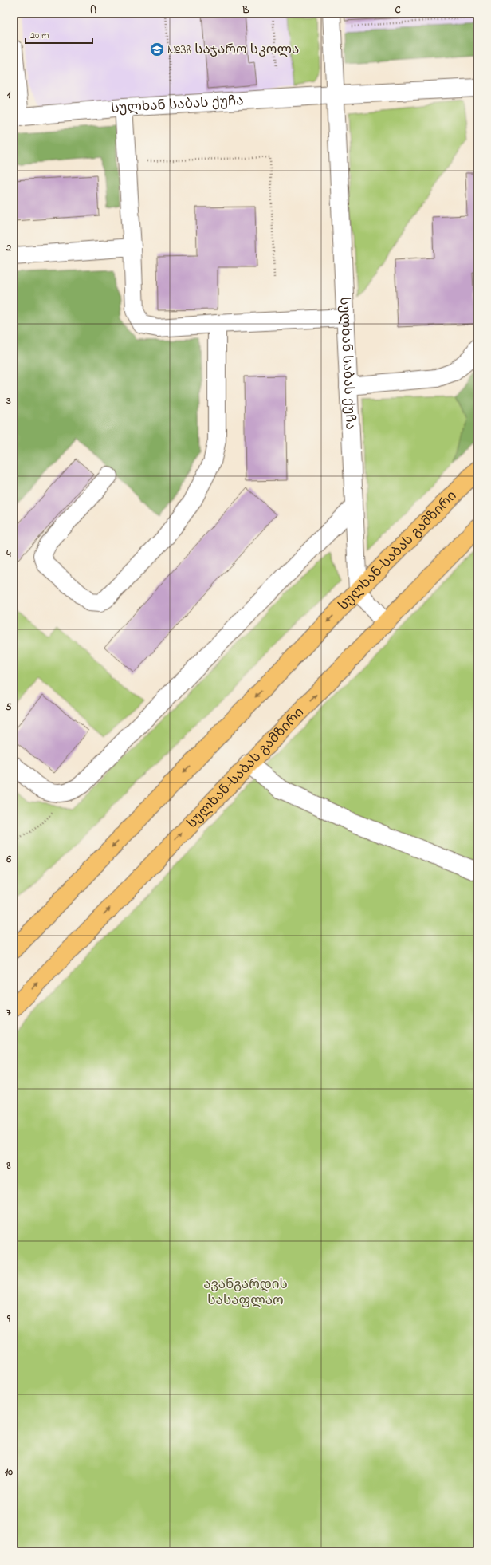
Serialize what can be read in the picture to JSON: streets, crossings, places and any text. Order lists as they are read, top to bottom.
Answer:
{
  "streets": {
    "main road": ["სულხან-საბას გამზირი"],
    "street": ["სულხან საბას ქუჩა"]
  },
  "crossings": [
    ["სულხან საბას ქუჩა", "სულხან-საბას გამზირი"]
  ],
  "parks": ["ავანგარდის სასაფლაო"],
  "places": {
    "school or university": ["№38 საჯარო სკოლა"]
  },
  "scale_bar": "20 m",
  "grid": {
    "columns": ["A", "B", "C"],
    "rows": [
      "1",
      "2",
      "3",
      "4",
      "5",
      "6",
      "7",
      "8",
      "9",
      "10"
    ]
  }
}
